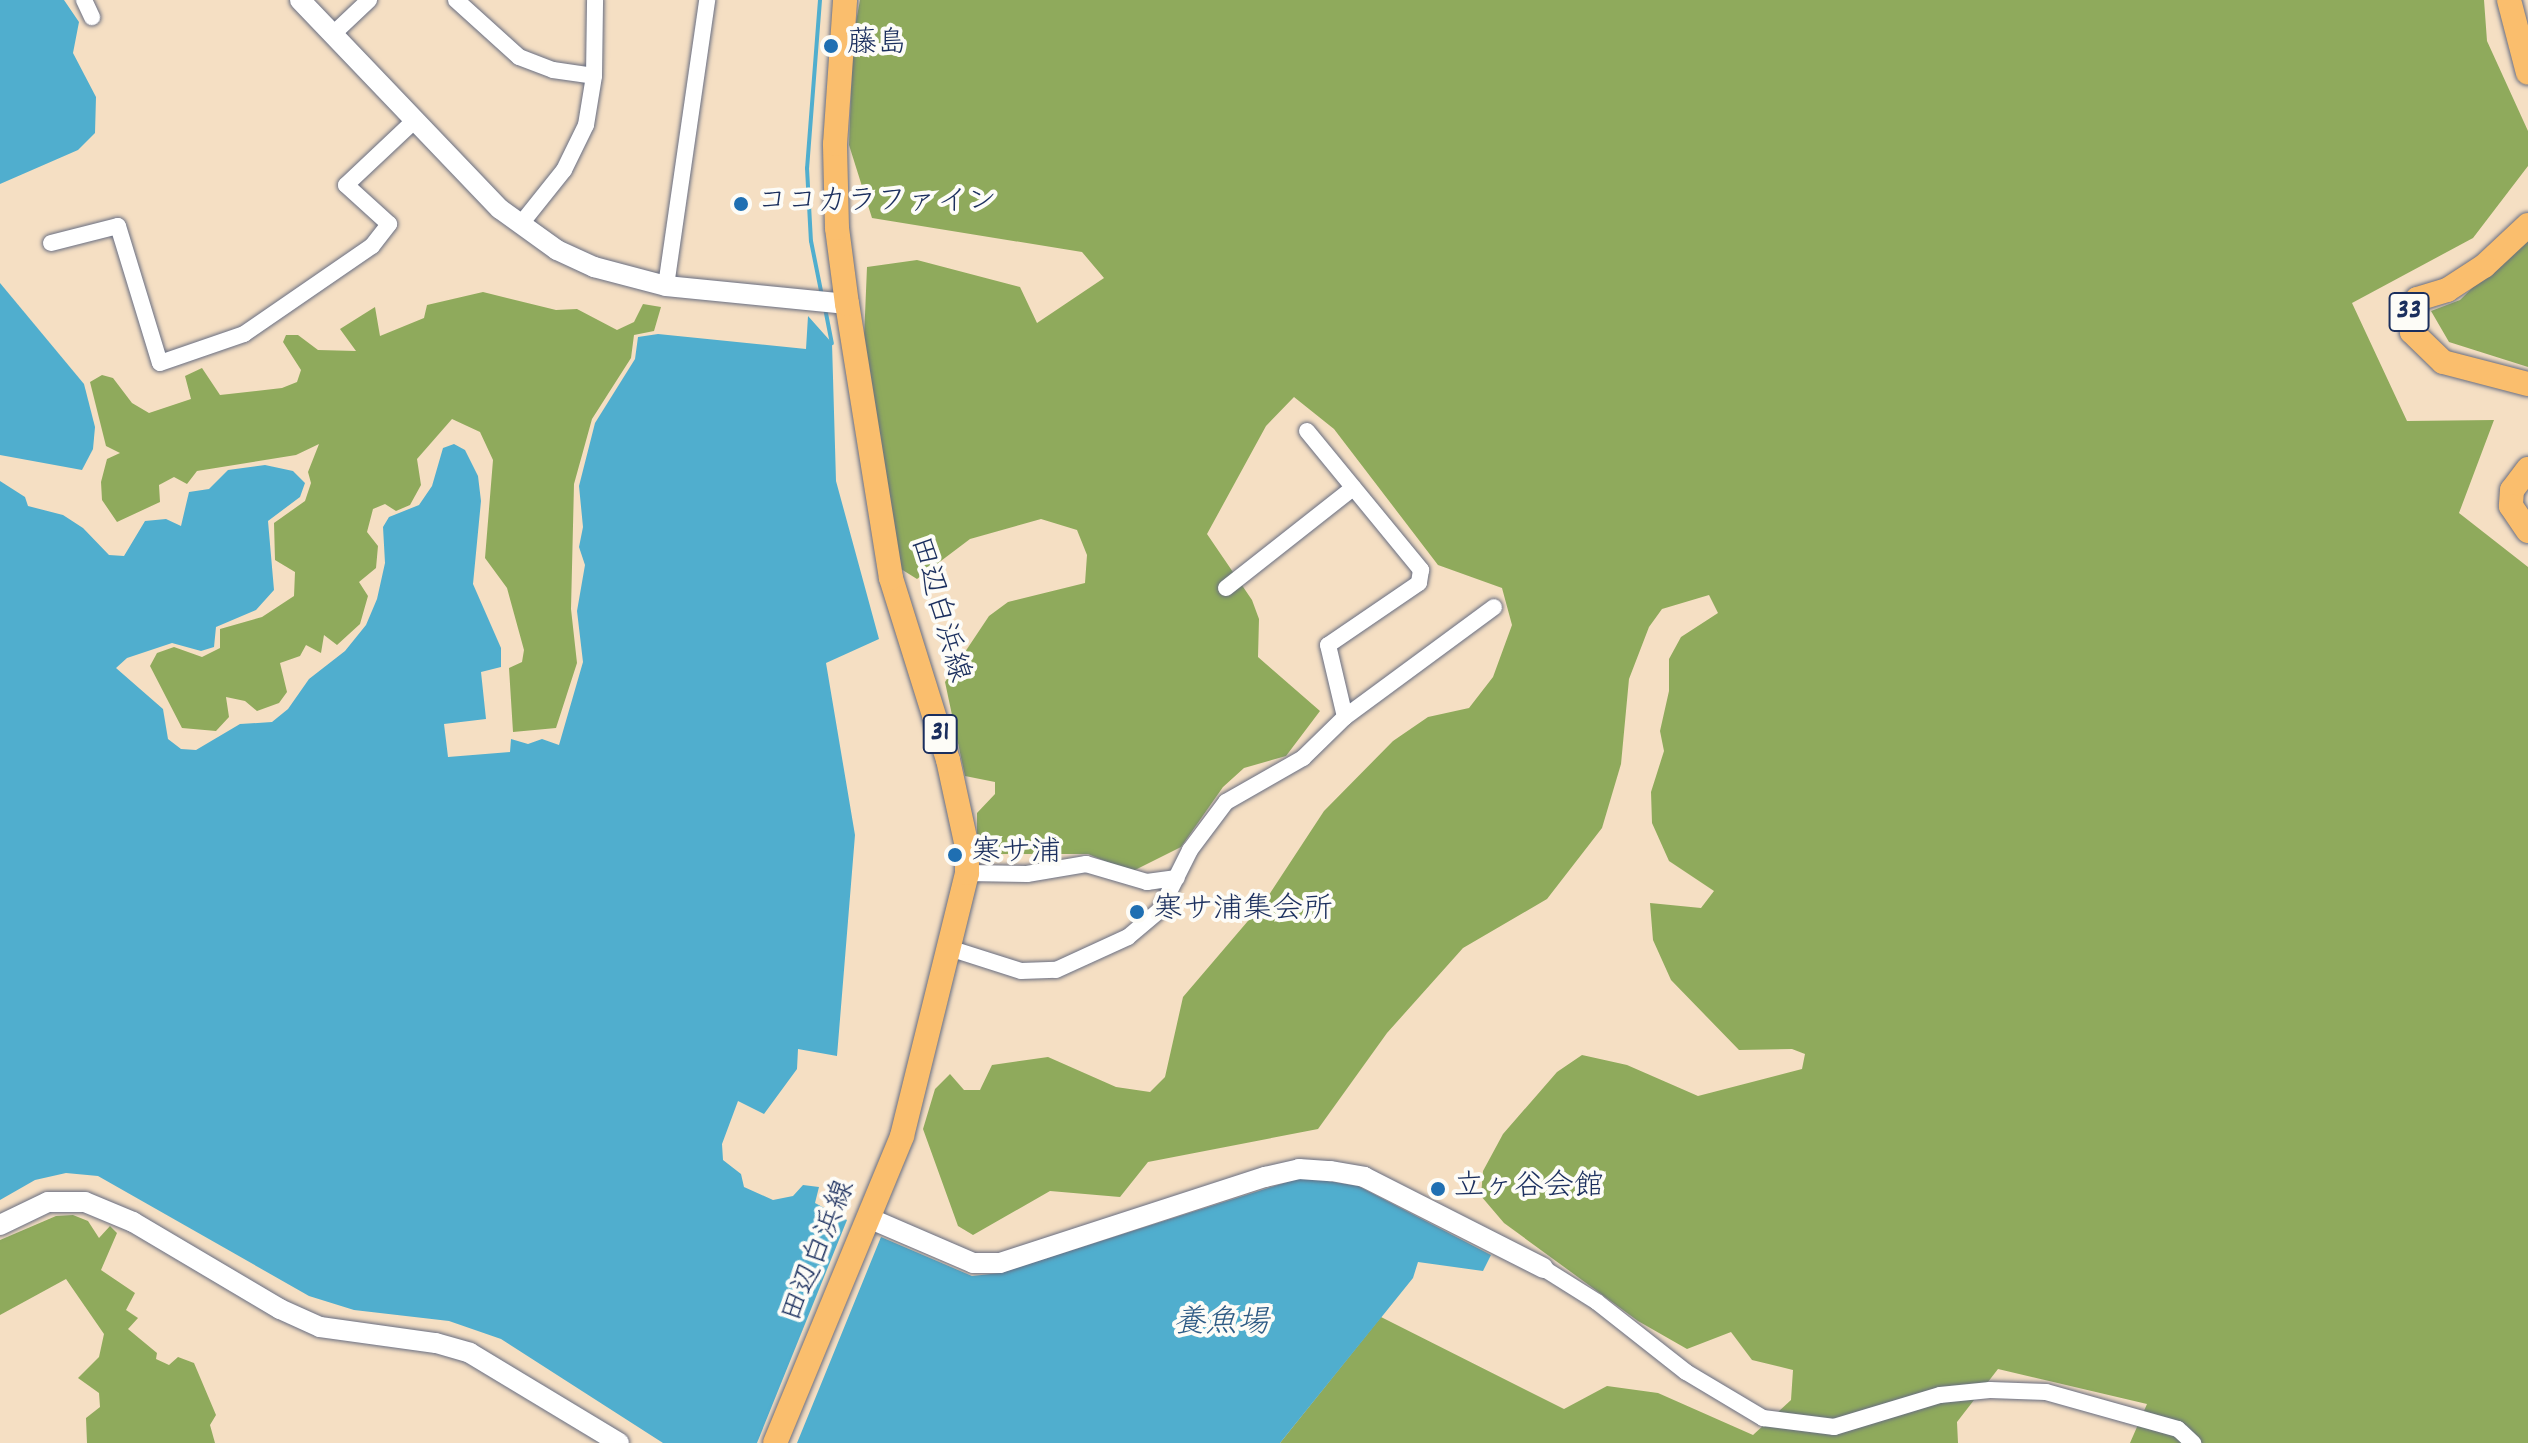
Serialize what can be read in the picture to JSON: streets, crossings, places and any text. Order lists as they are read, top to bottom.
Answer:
{
  "streets": {
    "main road": ["33", "田辺白浜線", "31"]
  },
  "water": ["養魚場"],
  "places": [
    "藤島",
    "ココカラファイン",
    "寒サ浦",
    "寒サ浦集会所",
    "立ヶ谷会館"
  ]
}
